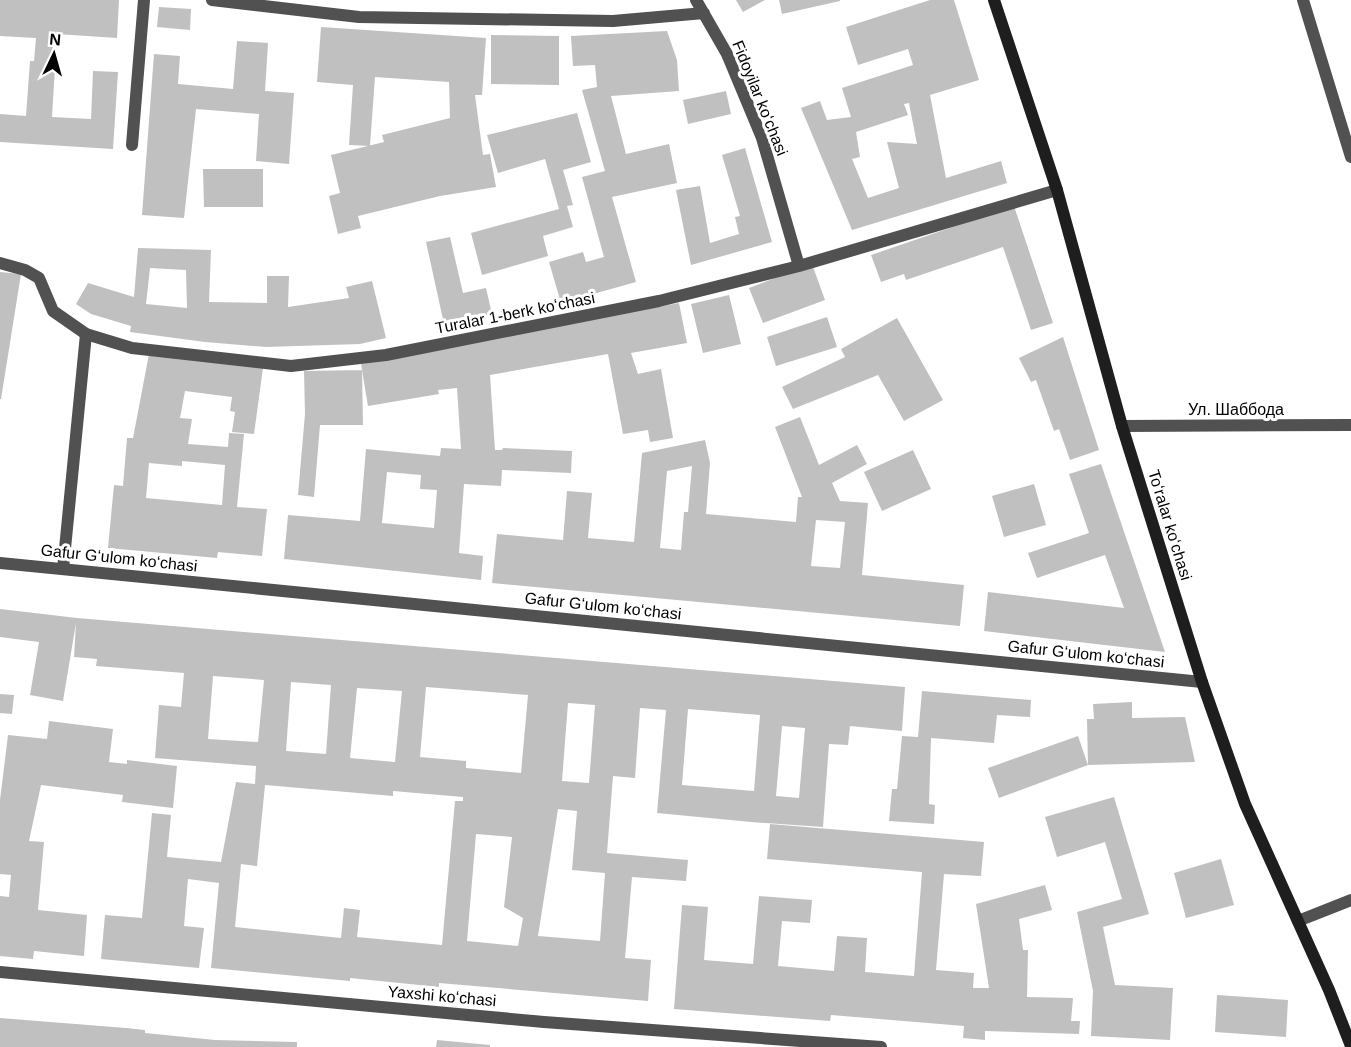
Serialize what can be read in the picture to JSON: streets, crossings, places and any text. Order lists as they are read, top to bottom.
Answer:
{
  "streets": {
    "main road": ["Toʻralar koʻchasi"],
    "street": [
      "Fidoyilar koʻchasi",
      "Turalar 1-berk koʻchasi",
      "Ул. Шаббода",
      "Gafur Gʻulom koʻchasi",
      "Yaxshi koʻchasi"
    ]
  },
  "crossings": [
    ["Fidoyilar koʻchasi", "Turalar 1-berk koʻchasi"],
    ["Turalar 1-berk koʻchasi", "Toʻralar koʻchasi"],
    ["Ул. Шаббода", "Toʻralar koʻchasi"],
    ["Toʻralar koʻchasi", "Gafur Gʻulom koʻchasi"]
  ],
  "north": "top"
}
